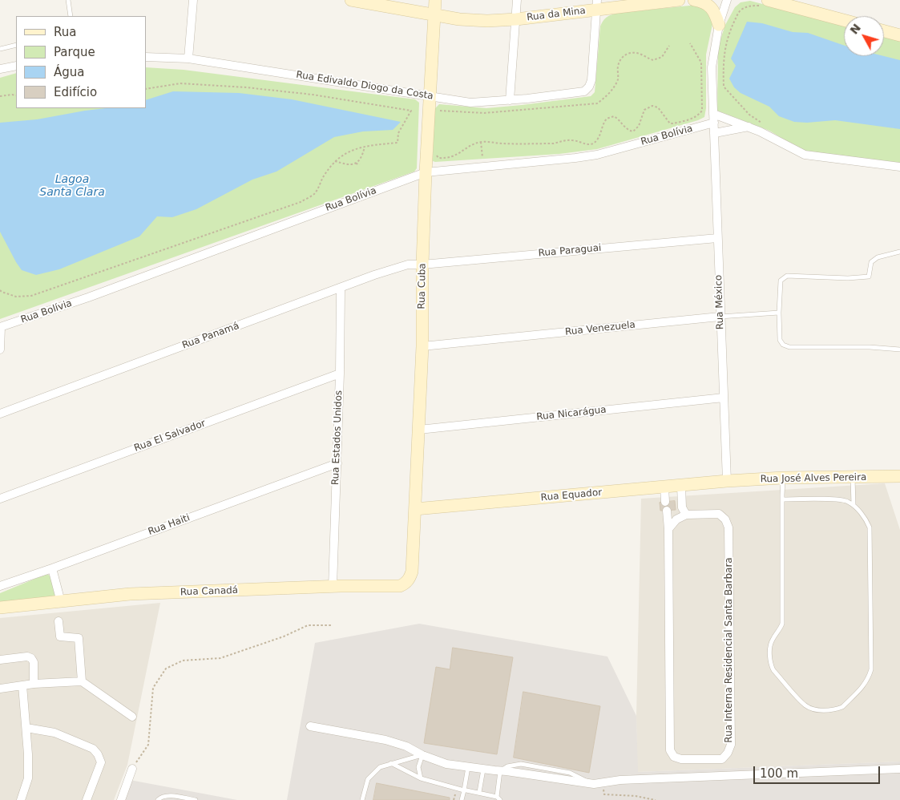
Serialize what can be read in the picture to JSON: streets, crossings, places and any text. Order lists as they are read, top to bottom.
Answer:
{
  "streets": {
    "street": [
      "Rua da Mina",
      "Rua Edivaldo Diogo da Costa",
      "Rua Bolívia",
      "Rua Paraguai",
      "Rua Cuba",
      "Rua México",
      "Rua Venezuela",
      "Rua Panamá",
      "Rua Nicarágua",
      "Rua El Salvador",
      "Rua Estados Unidos",
      "Rua José Alves Pereira",
      "Rua Equador",
      "Rua Haiti",
      "Rua Canadá",
      "Rua Interna Residencial Santa Barbara"
    ]
  },
  "crossings": [
    ["Rua da Mina", "Rua Edivaldo Diogo da Costa"],
    ["Rua da Mina", "Rua Cuba"],
    ["Rua Edivaldo Diogo da Costa", "Rua Cuba"],
    ["Rua Bolívia", "Rua Cuba"],
    ["Rua Bolívia", "Rua México"],
    ["Rua Paraguai", "Rua Cuba"],
    ["Rua Paraguai", "Rua México"],
    ["Rua Paraguai", "Rua Panamá"],
    ["Rua Cuba", "Rua Venezuela"],
    ["Rua Cuba", "Rua Panamá"],
    ["Rua Cuba", "Rua Nicarágua"],
    ["Rua Cuba", "Rua Equador"],
    ["Rua Cuba", "Rua Canadá"],
    ["Rua México", "Rua Venezuela"],
    ["Rua México", "Rua Nicarágua"],
    ["Rua México", "Rua José Alves Pereira"],
    ["Rua México", "Rua Equador"],
    ["Rua Panamá", "Rua Estados Unidos"],
    ["Rua El Salvador", "Rua Estados Unidos"],
    ["Rua Estados Unidos", "Rua Haiti"],
    ["Rua Estados Unidos", "Rua Canadá"],
    ["Rua José Alves Pereira", "Rua Equador"],
    ["Rua Equador", "Rua Interna Residencial Santa Barbara"]
  ],
  "water": ["Lagoa Santa Clara"],
  "legend": [
    "Rua",
    "Parque",
    "Água",
    "Edifício"
  ],
  "scale_bar": "100 m",
  "north": "top left"
}
